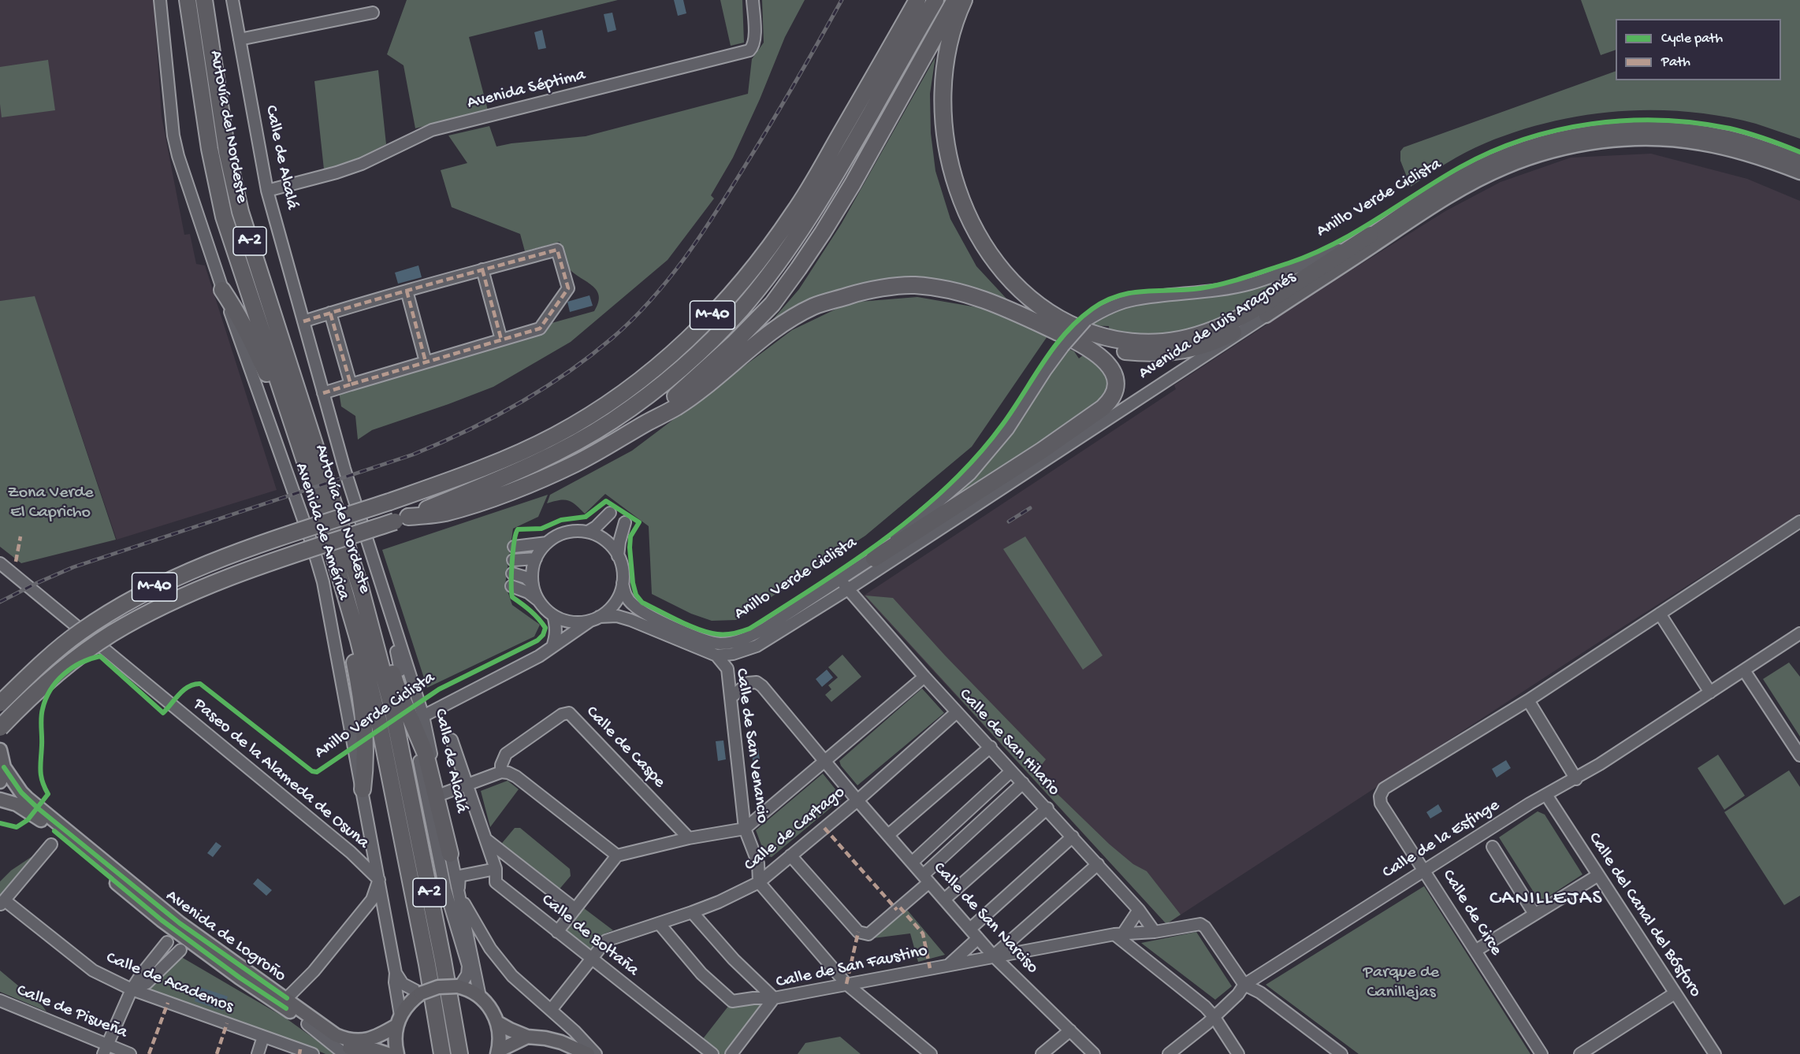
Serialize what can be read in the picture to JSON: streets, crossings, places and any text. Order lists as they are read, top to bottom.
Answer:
{
  "streets": {
    "highway": ["Autovía del Nordeste", "A-2", "M-40"],
    "main road": ["Avenida de Luis Aragonés", "Avenida de Logroño"],
    "street": [
      "Avenida Séptima",
      "Calle de Alcalá",
      "Avenida de América",
      "Calle de San Hilario",
      "Calle de San Venancio",
      "Calle de Caspe",
      "Paseo de la Alameda de Osuna",
      "Calle de Cartago",
      "Calle de la Esfinge",
      "Calle de Circe",
      "Calle del Canal del Bósforo",
      "Calle de San Narciso",
      "Calle de Boltaña",
      "Calle de San Faustino",
      "Calle de Academos",
      "Calle de Pisueña"
    ],
    "cycle path": ["Anillo Verde Ciclista"]
  },
  "crossings": [
    ["Avenida Séptima", "Calle de Alcalá"],
    ["Calle de Alcalá", "Calle de Cartago"],
    ["Avenida de Luis Aragonés", "Calle de San Hilario"],
    ["Avenida de Luis Aragonés", "Calle de San Venancio"],
    ["Avenida de América", "Paseo de la Alameda de Osuna"],
    ["Avenida de América", "Avenida de Logroño"],
    ["Calle de San Hilario", "Calle de Cartago"],
    ["Calle de San Hilario", "Calle de San Faustino"],
    ["Calle de San Venancio", "Calle de Cartago"],
    ["Calle de San Venancio", "Calle de San Narciso"],
    ["Calle de Cartago", "Calle de San Narciso"],
    ["Calle de Cartago", "Calle de Boltaña"],
    ["Calle de la Esfinge", "Calle de Circe"],
    ["Calle de la Esfinge", "Calle del Canal del Bósforo"],
    ["Calle de la Esfinge", "Calle de San Faustino"],
    ["Calle de San Narciso", "Calle de San Faustino"]
  ],
  "districts": ["CANILLEJAS"],
  "parks": ["Zona Verde El Capricho", "Parque de Canillejas"],
  "legend": ["Cycle path", "Path"]
}
